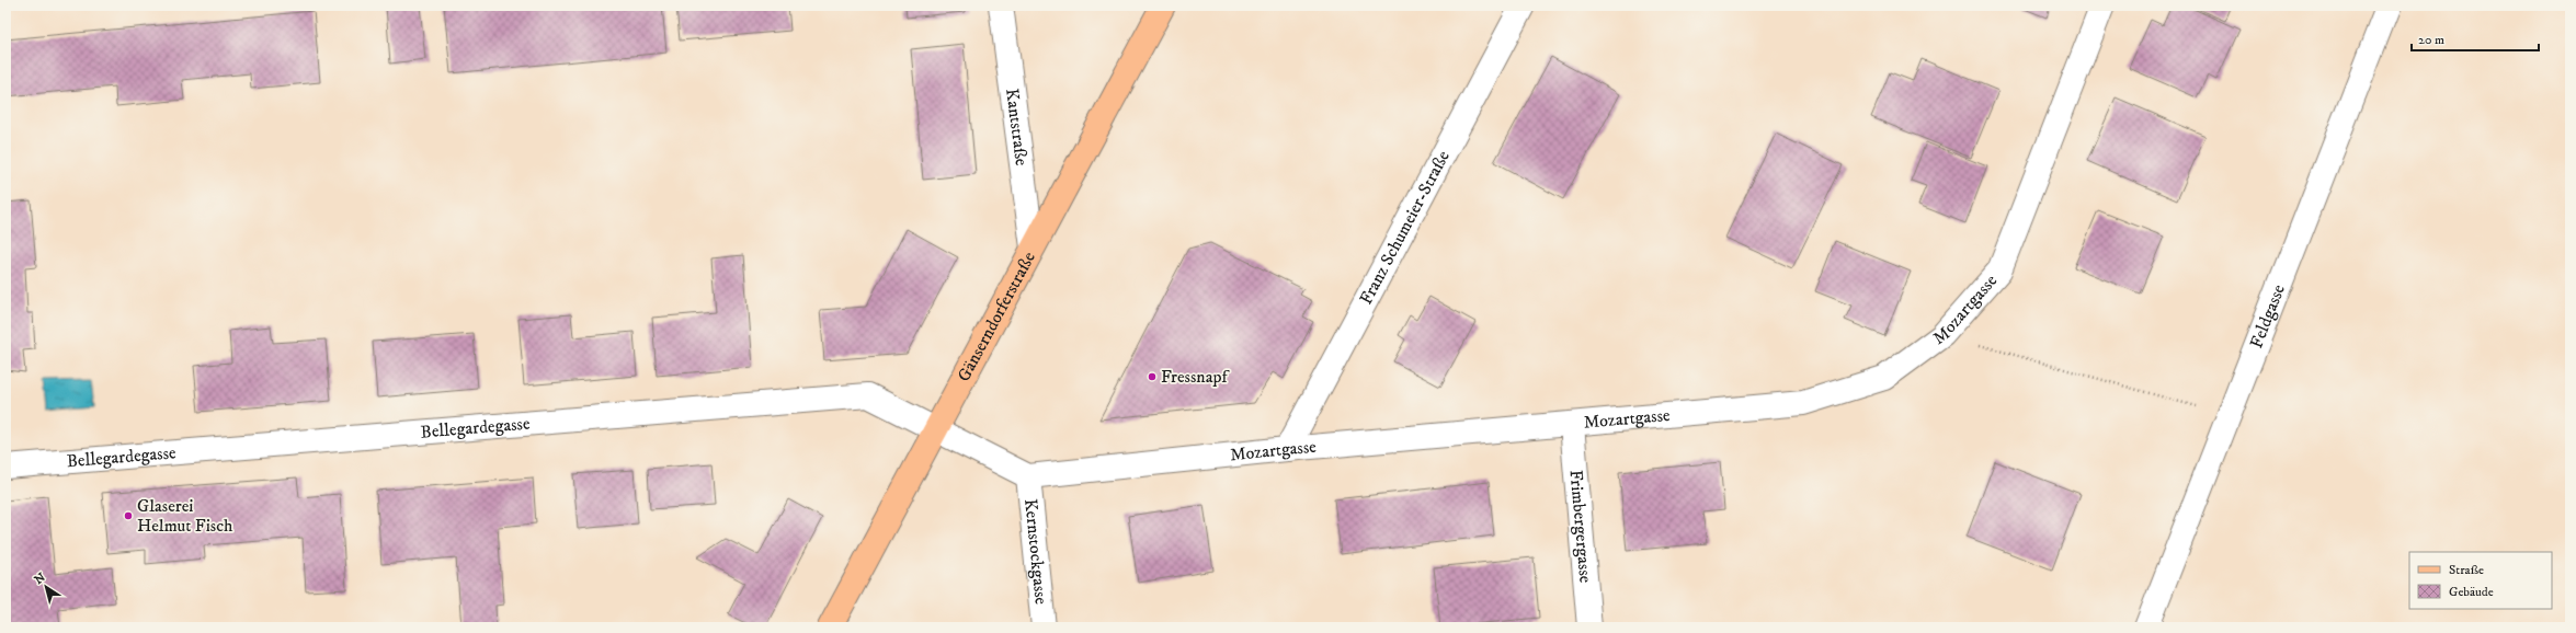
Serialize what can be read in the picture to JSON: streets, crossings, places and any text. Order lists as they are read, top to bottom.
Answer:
{
  "streets": {
    "main road": ["Gänserndorferstraße"],
    "street": [
      "Kantstraße",
      "Franz Schumeier-Straße",
      "Mozartgasse",
      "Feldgasse",
      "Bellegardegasse",
      "Frimbergergasse",
      "Kernstockgasse"
    ]
  },
  "crossings": [
    ["Kantstraße", "Gänserndorferstraße"],
    ["Franz Schumeier-Straße", "Mozartgasse"],
    ["Mozartgasse", "Frimbergergasse"],
    ["Mozartgasse", "Kernstockgasse"],
    ["Gänserndorferstraße", "Bellegardegasse"]
  ],
  "places": ["Fressnapf", "Glaserei Helmut Fisch"],
  "legend": ["Straße", "Gebäude"],
  "scale_bar": "20 m",
  "north": "top left"
}
